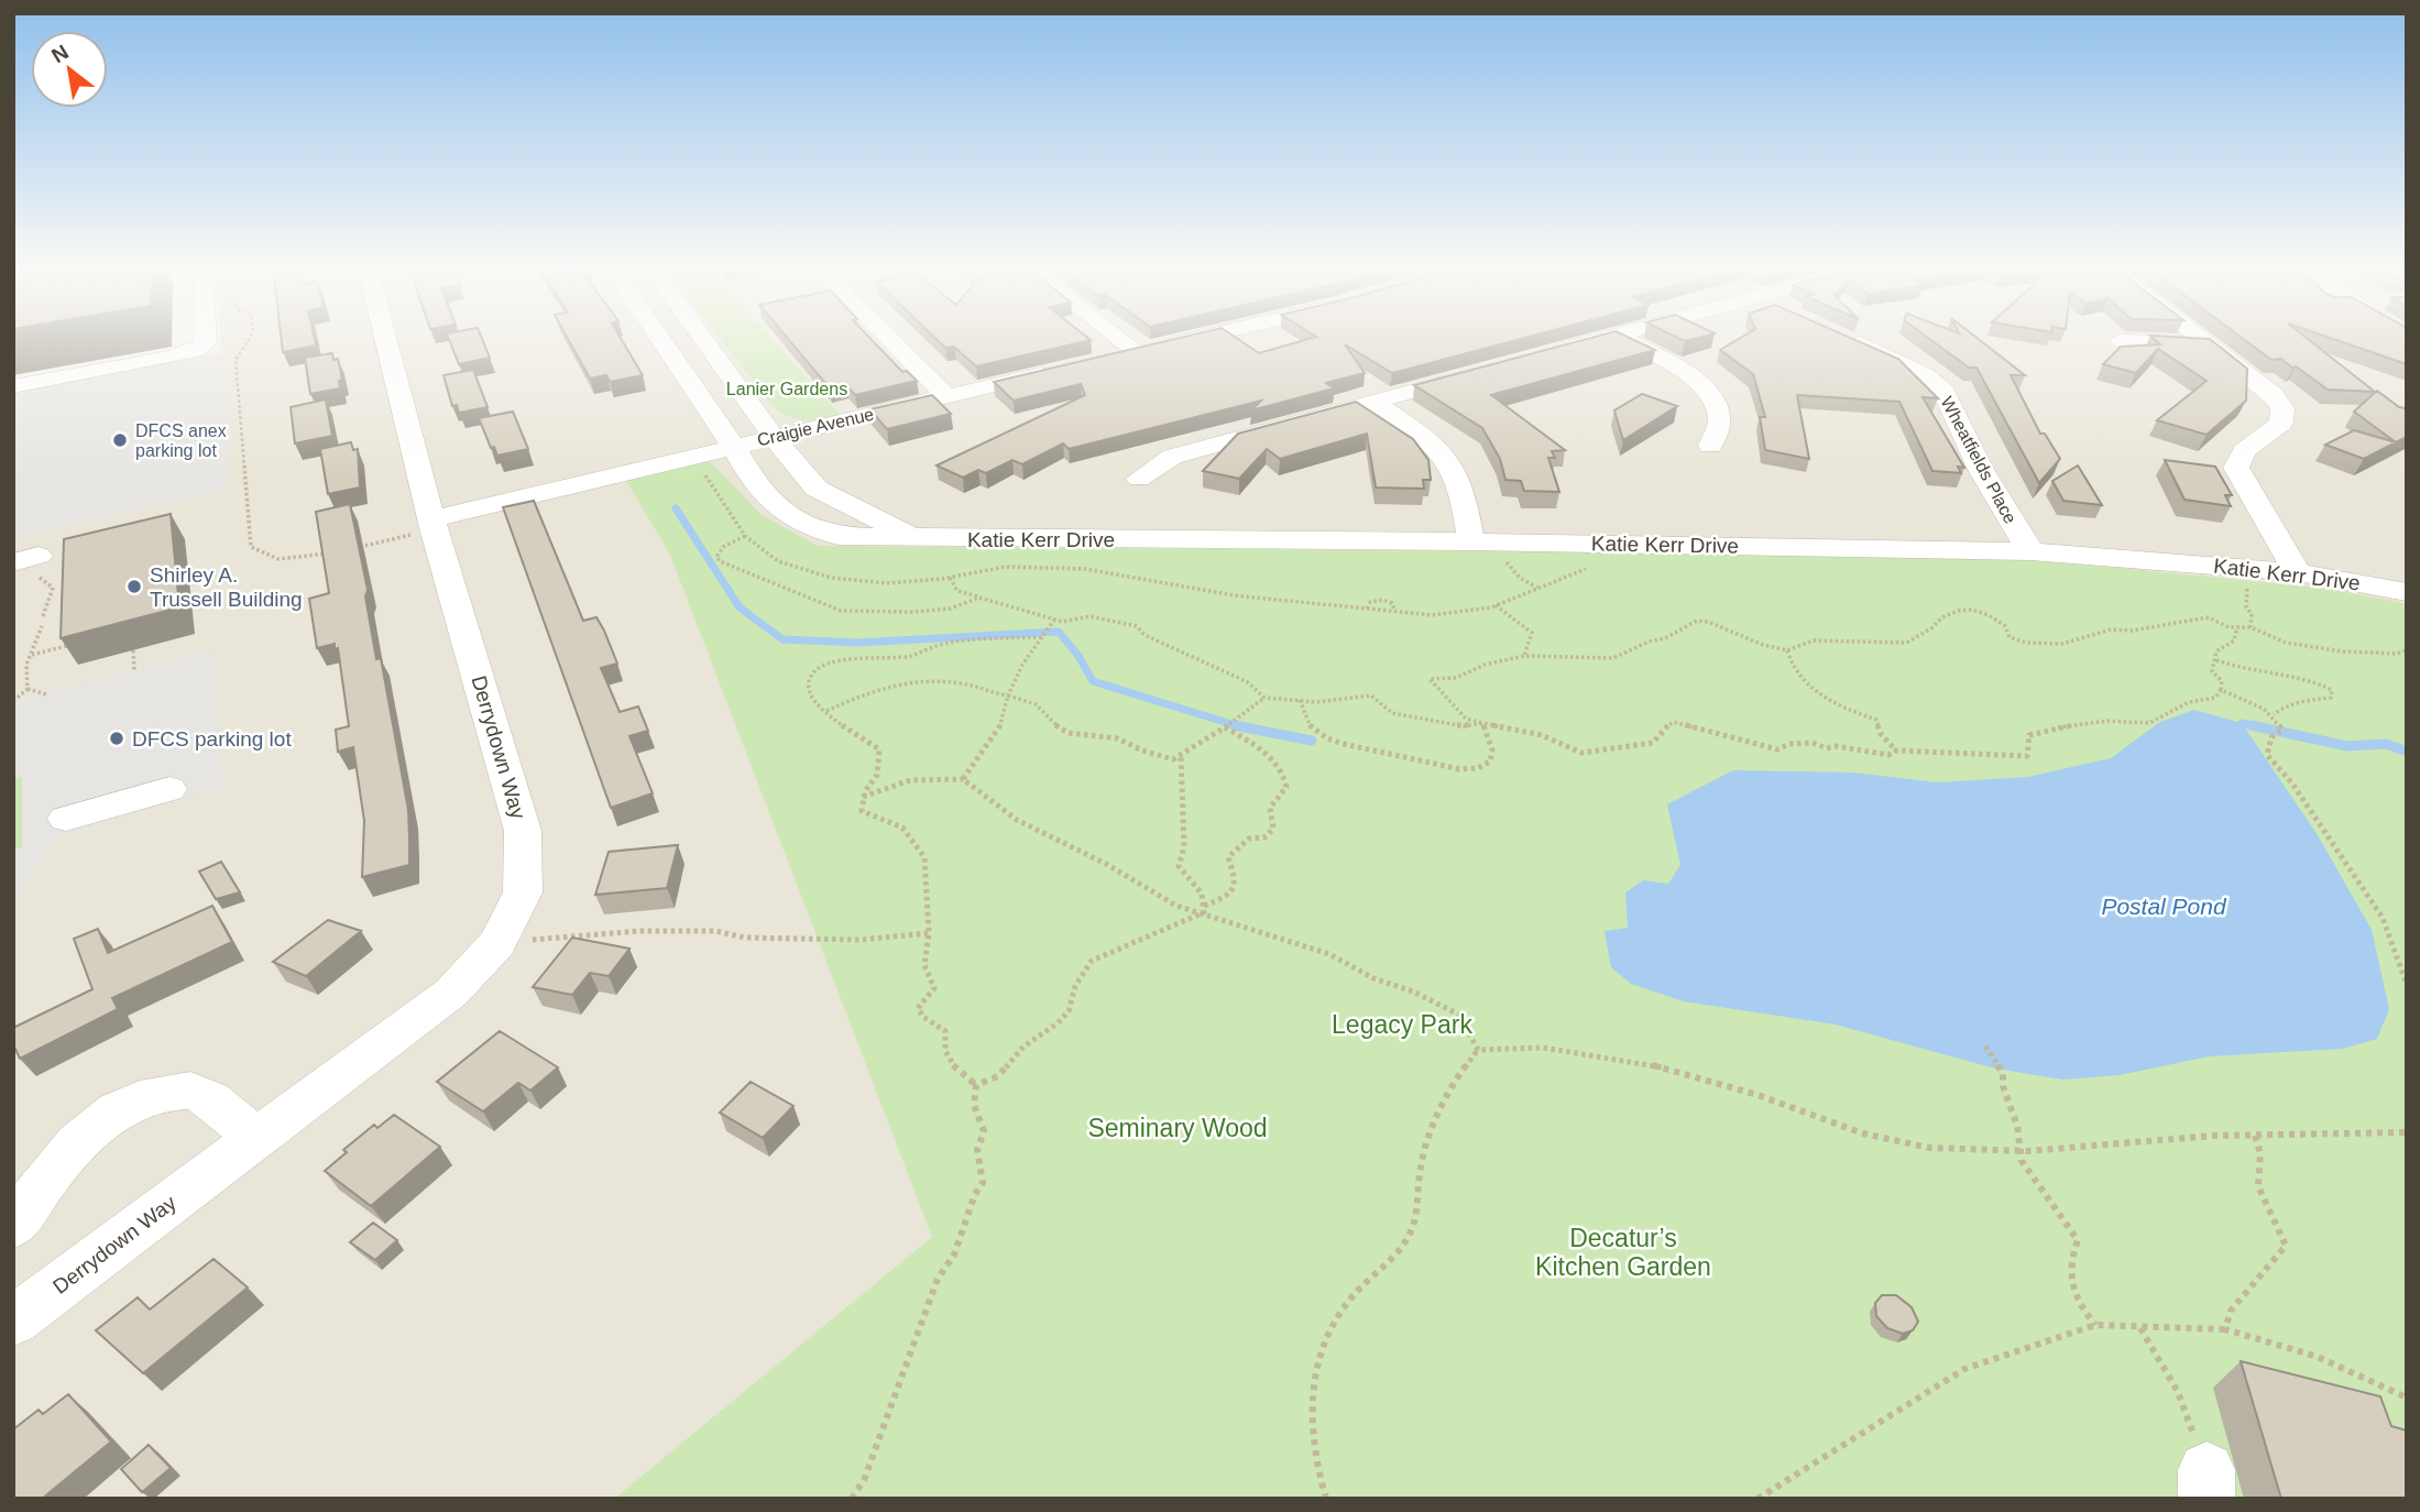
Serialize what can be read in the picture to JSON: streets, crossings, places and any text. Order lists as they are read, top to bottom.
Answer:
{
  "streets": {
    "street": [
      "Craigie Avenue",
      "Wheatfields Place",
      "Katie Kerr Drive",
      "Derrydown Way"
    ]
  },
  "crossings": [
    ["Craigie Avenue", "Katie Kerr Drive"],
    ["Craigie Avenue", "Derrydown Way"],
    ["Wheatfields Place", "Katie Kerr Drive"]
  ],
  "water": ["Postal Pond"],
  "parks": [
    "Lanier Gardens",
    "Legacy Park",
    "Seminary Wood",
    "Decatur’s Kitchen Garden"
  ],
  "places": ["DFCS anex parking lot", "Shirley A. Trussell Building", "DFCS parking lot"],
  "north": "top left"
}
